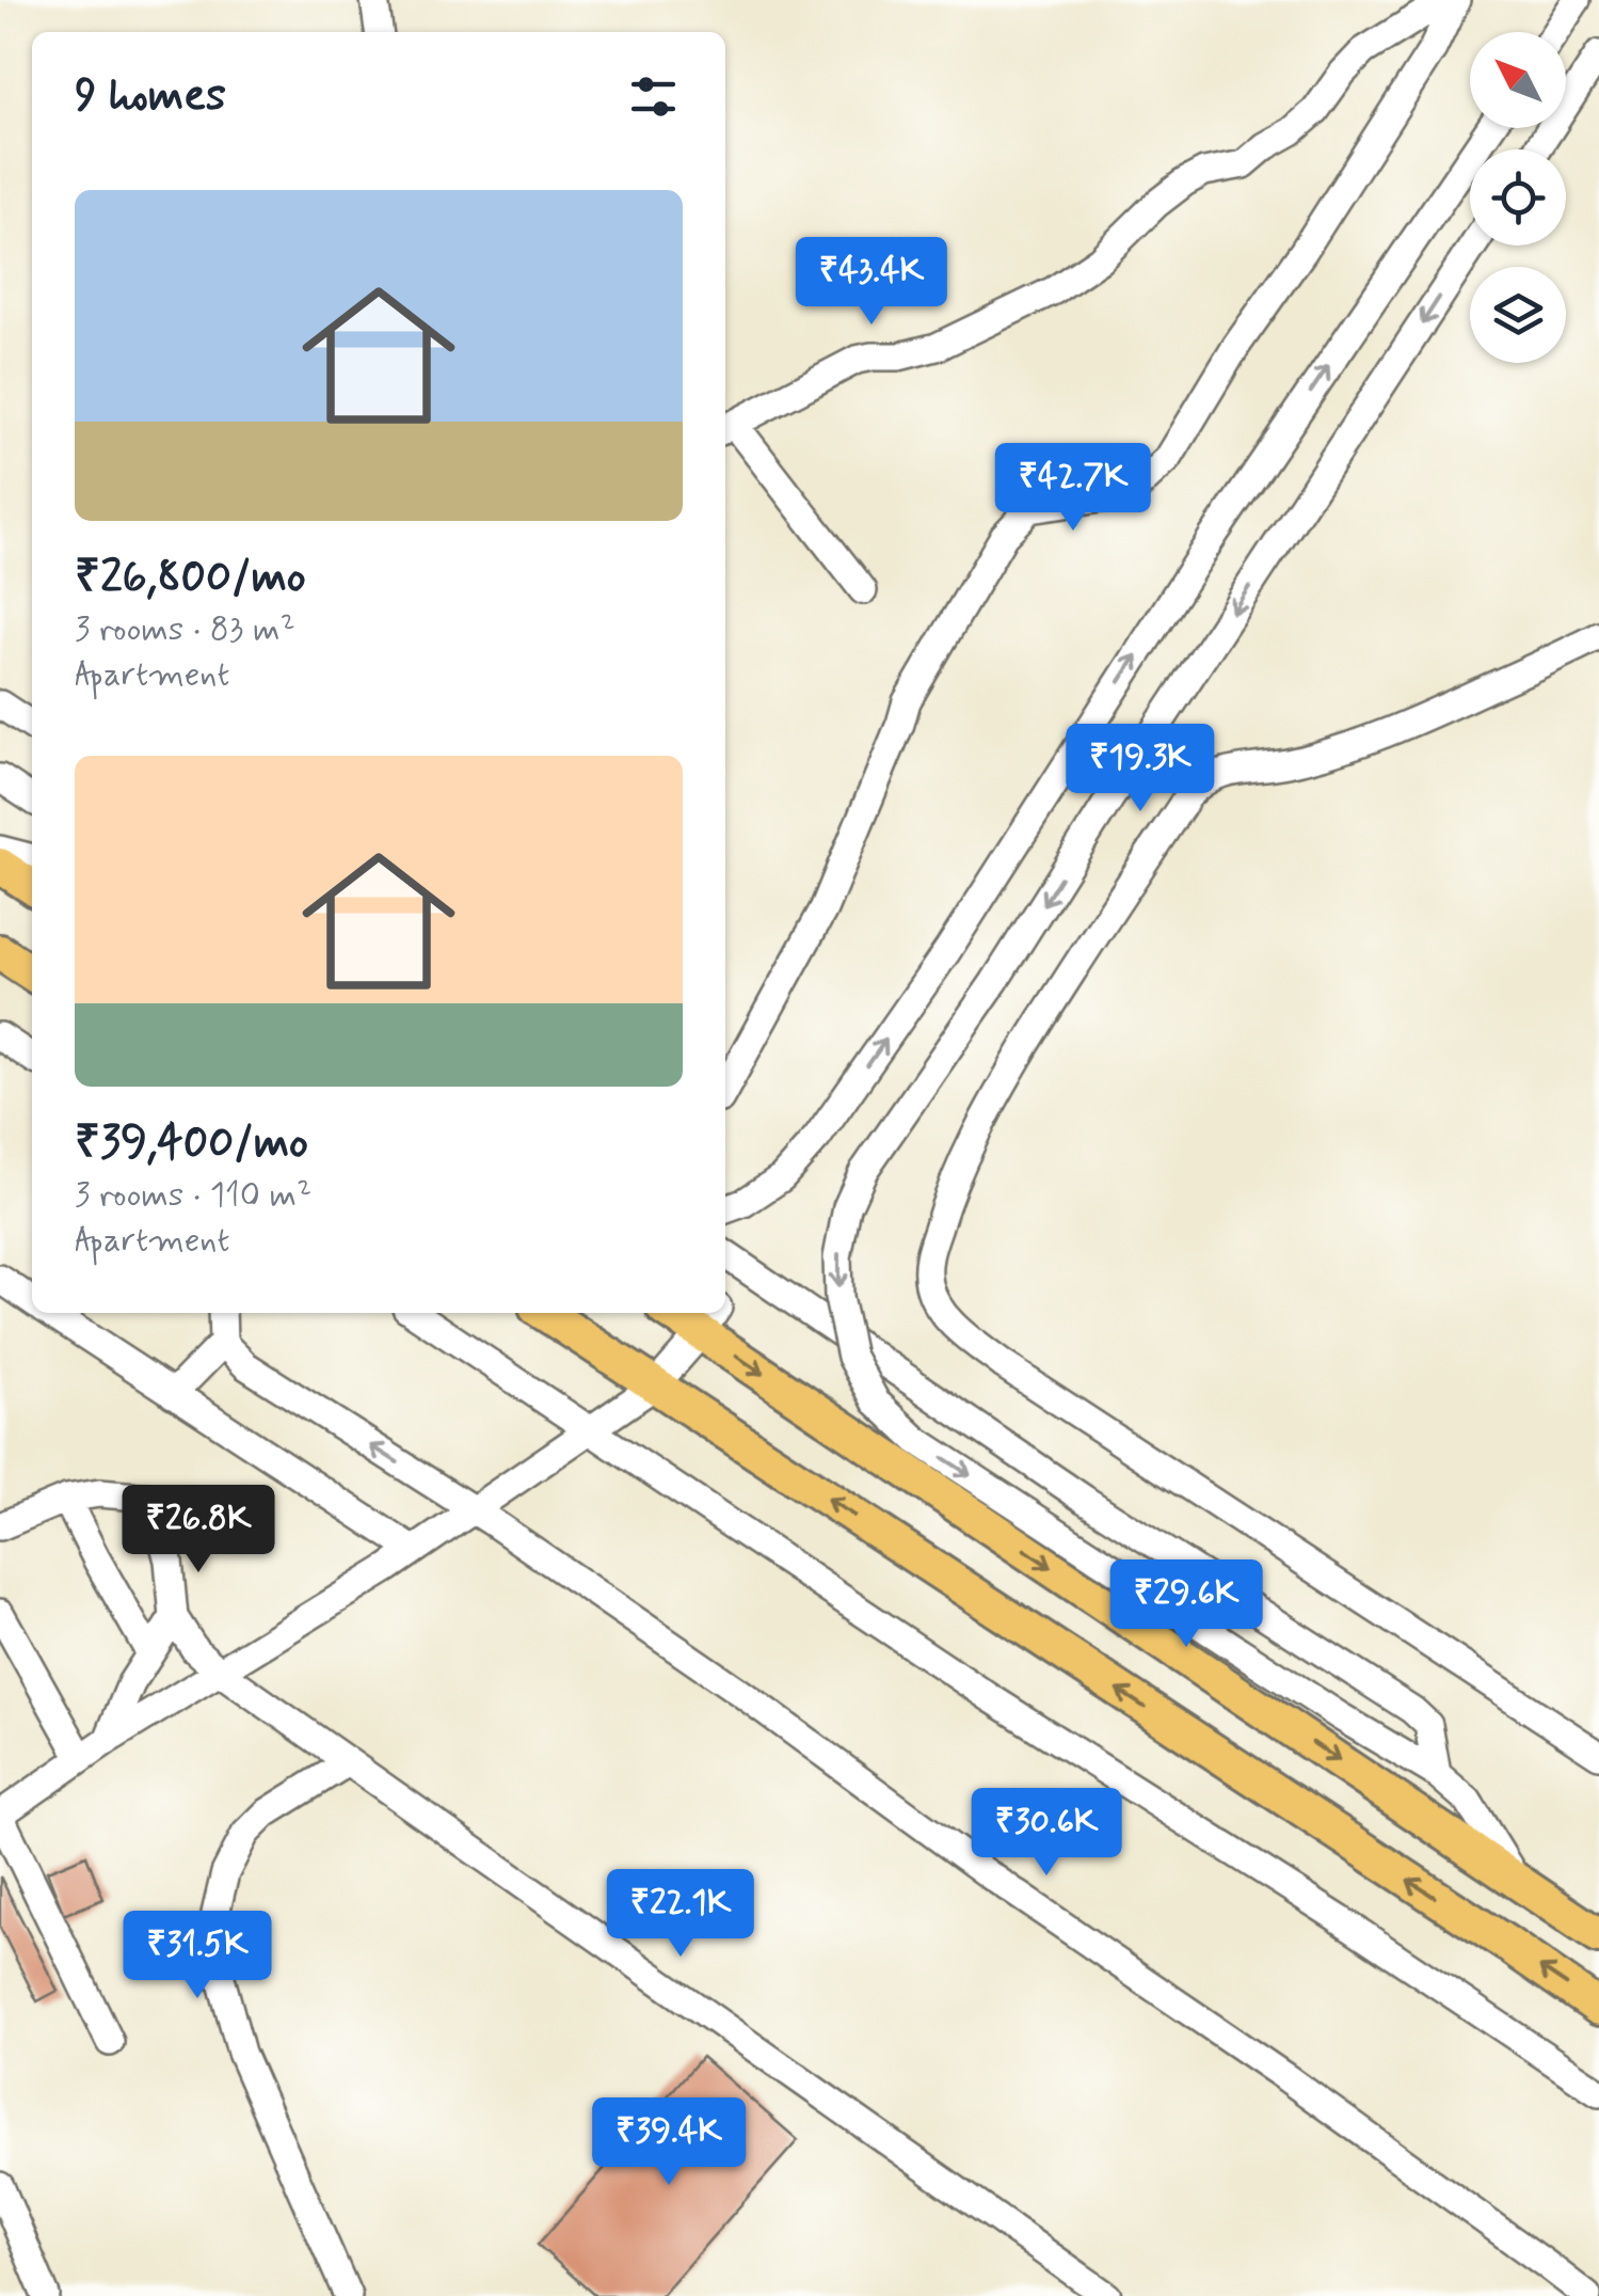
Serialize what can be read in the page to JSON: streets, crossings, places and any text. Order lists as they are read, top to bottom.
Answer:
{
  "north": "top left",
  "page": {
    "heading": "9 homes",
    "list": [
      {
        "name": "₹26,800/mo",
        "note": "3 rooms · 83 m² · Apartment"
      },
      {
        "name": "₹39,400/mo",
        "note": "3 rooms · 110 m² · Apartment"
      }
    ],
    "price": [
      "₹43.4K",
      "₹42.7K",
      "₹19.3K",
      "₹26.8K",
      "₹29.6K",
      "₹30.6K",
      "₹22.1K",
      "₹31.5K",
      "₹39.4K"
    ]
  }
}
